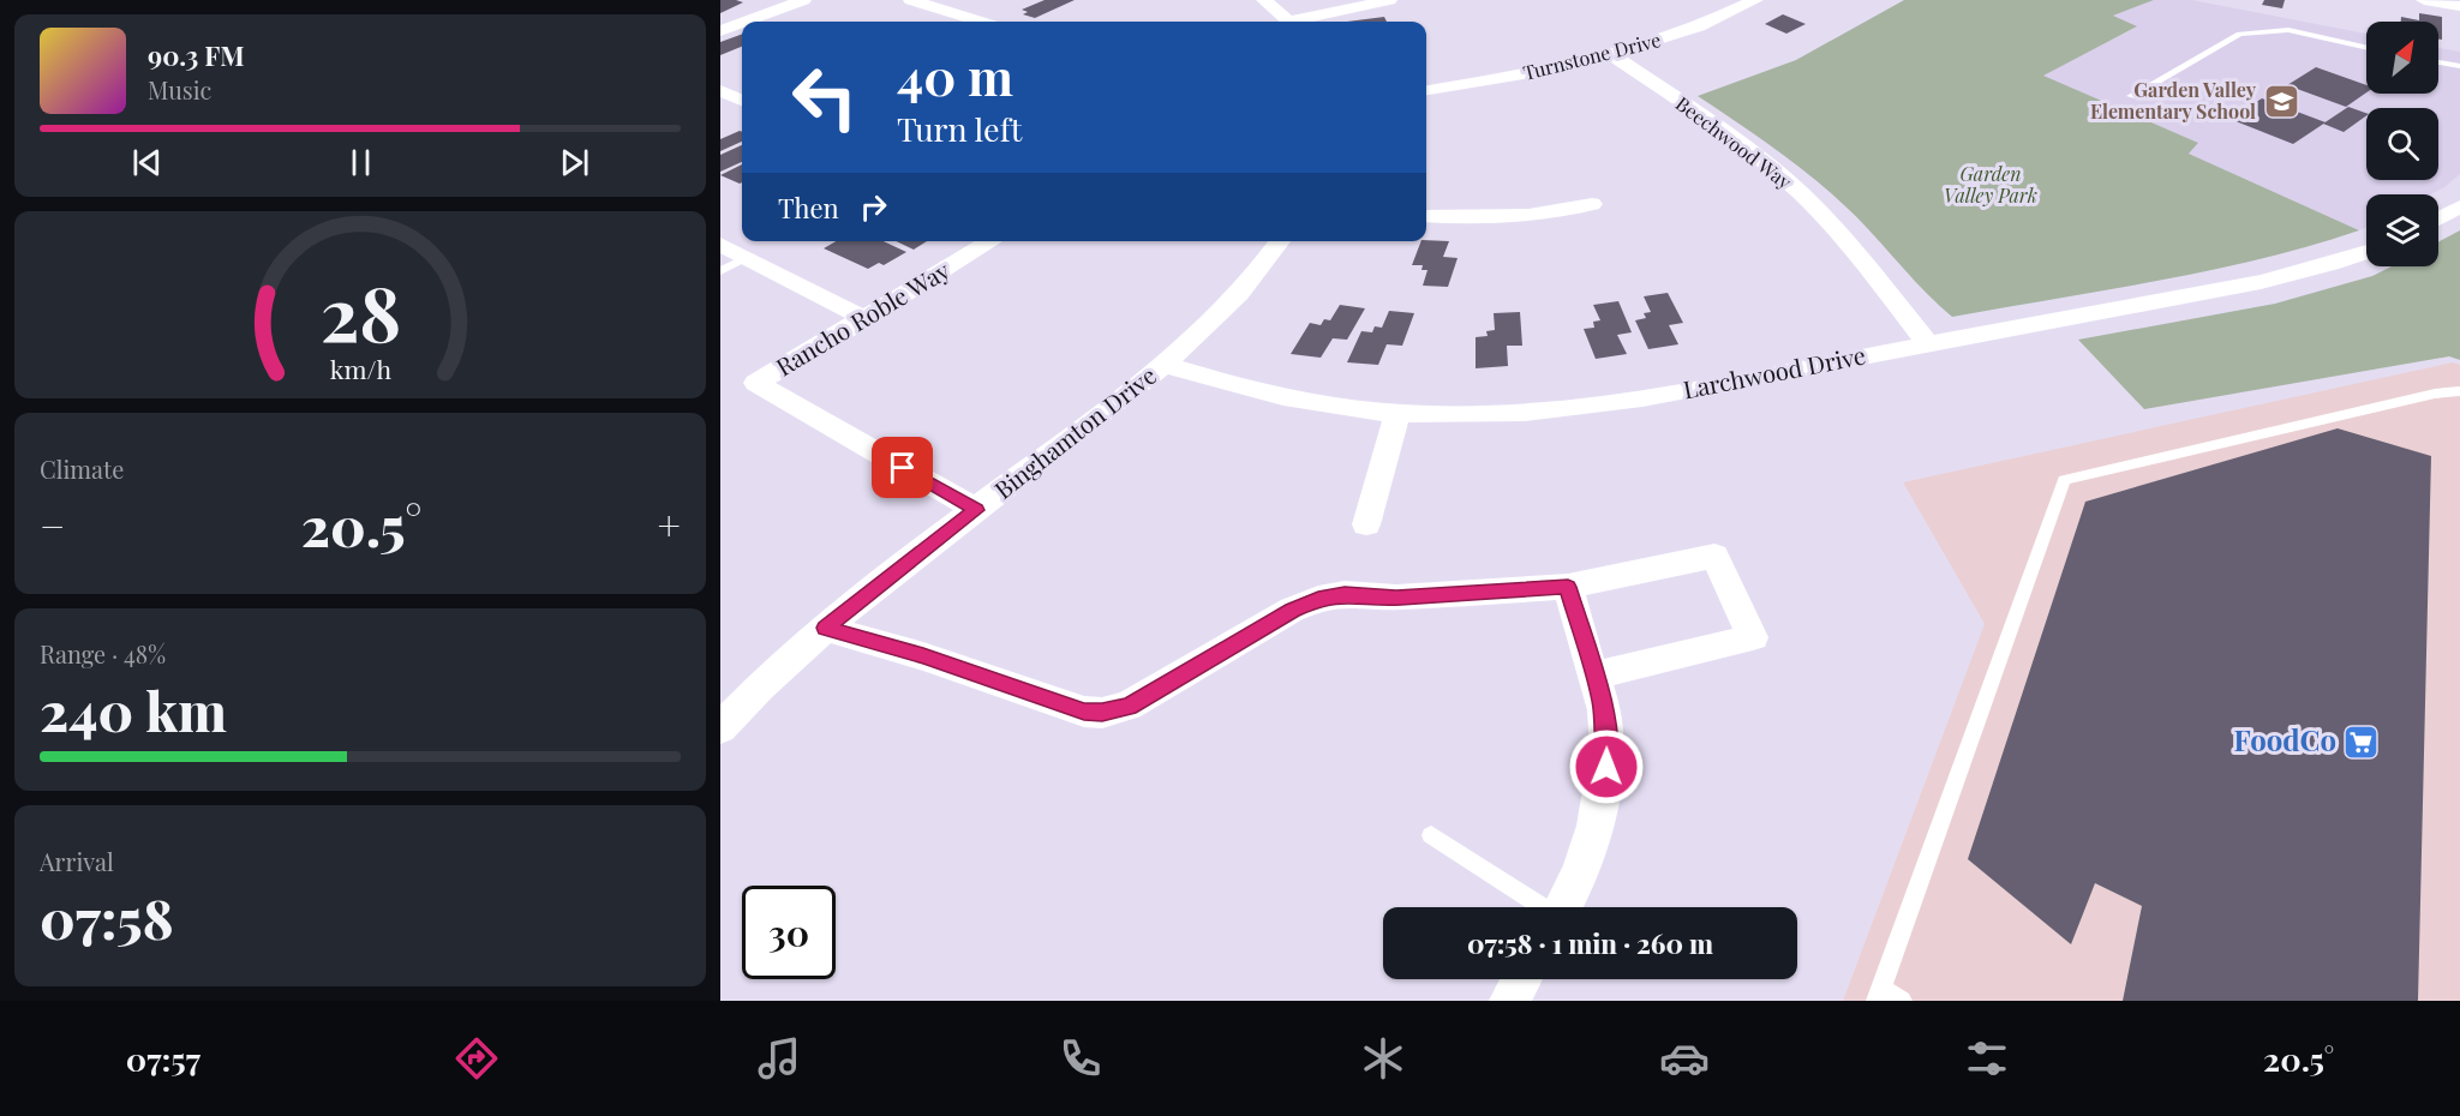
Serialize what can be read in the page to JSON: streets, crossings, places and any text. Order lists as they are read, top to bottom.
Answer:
{
  "streets": {
    "street": [
      "Turnstone Drive",
      "Beechwood Way",
      "Rancho Roble Way",
      "Larchwood Drive",
      "Binghamton Drive"
    ]
  },
  "crossings": [
    ["Turnstone Drive", "Beechwood Way"],
    ["Beechwood Way", "Larchwood Drive"],
    ["Rancho Roble Way", "Binghamton Drive"],
    ["Larchwood Drive", "Binghamton Drive"]
  ],
  "parks": ["Garden Valley Park"],
  "places": {
    "school or university": ["Garden Valley Elementary School"],
    "supermarket": ["FoodCo"]
  },
  "north": "top right",
  "page": {
    "turn": ["40 m", "Turn left"],
    "song": ["90.3 FM", "Music"],
    "then": "Then",
    "tile": [
      "Climate",
      ["Range · 48%", "240 km"],
      ["Arrival", "07:58"]
    ],
    "heat": ["−", "20.5°", "+"],
    "limit": "30",
    "trip": "07:58 · 1 min · 260 m",
    "tabs": ["07:57", "20.5°"],
    "gauge": ["28", "km/h"]
  }
}
